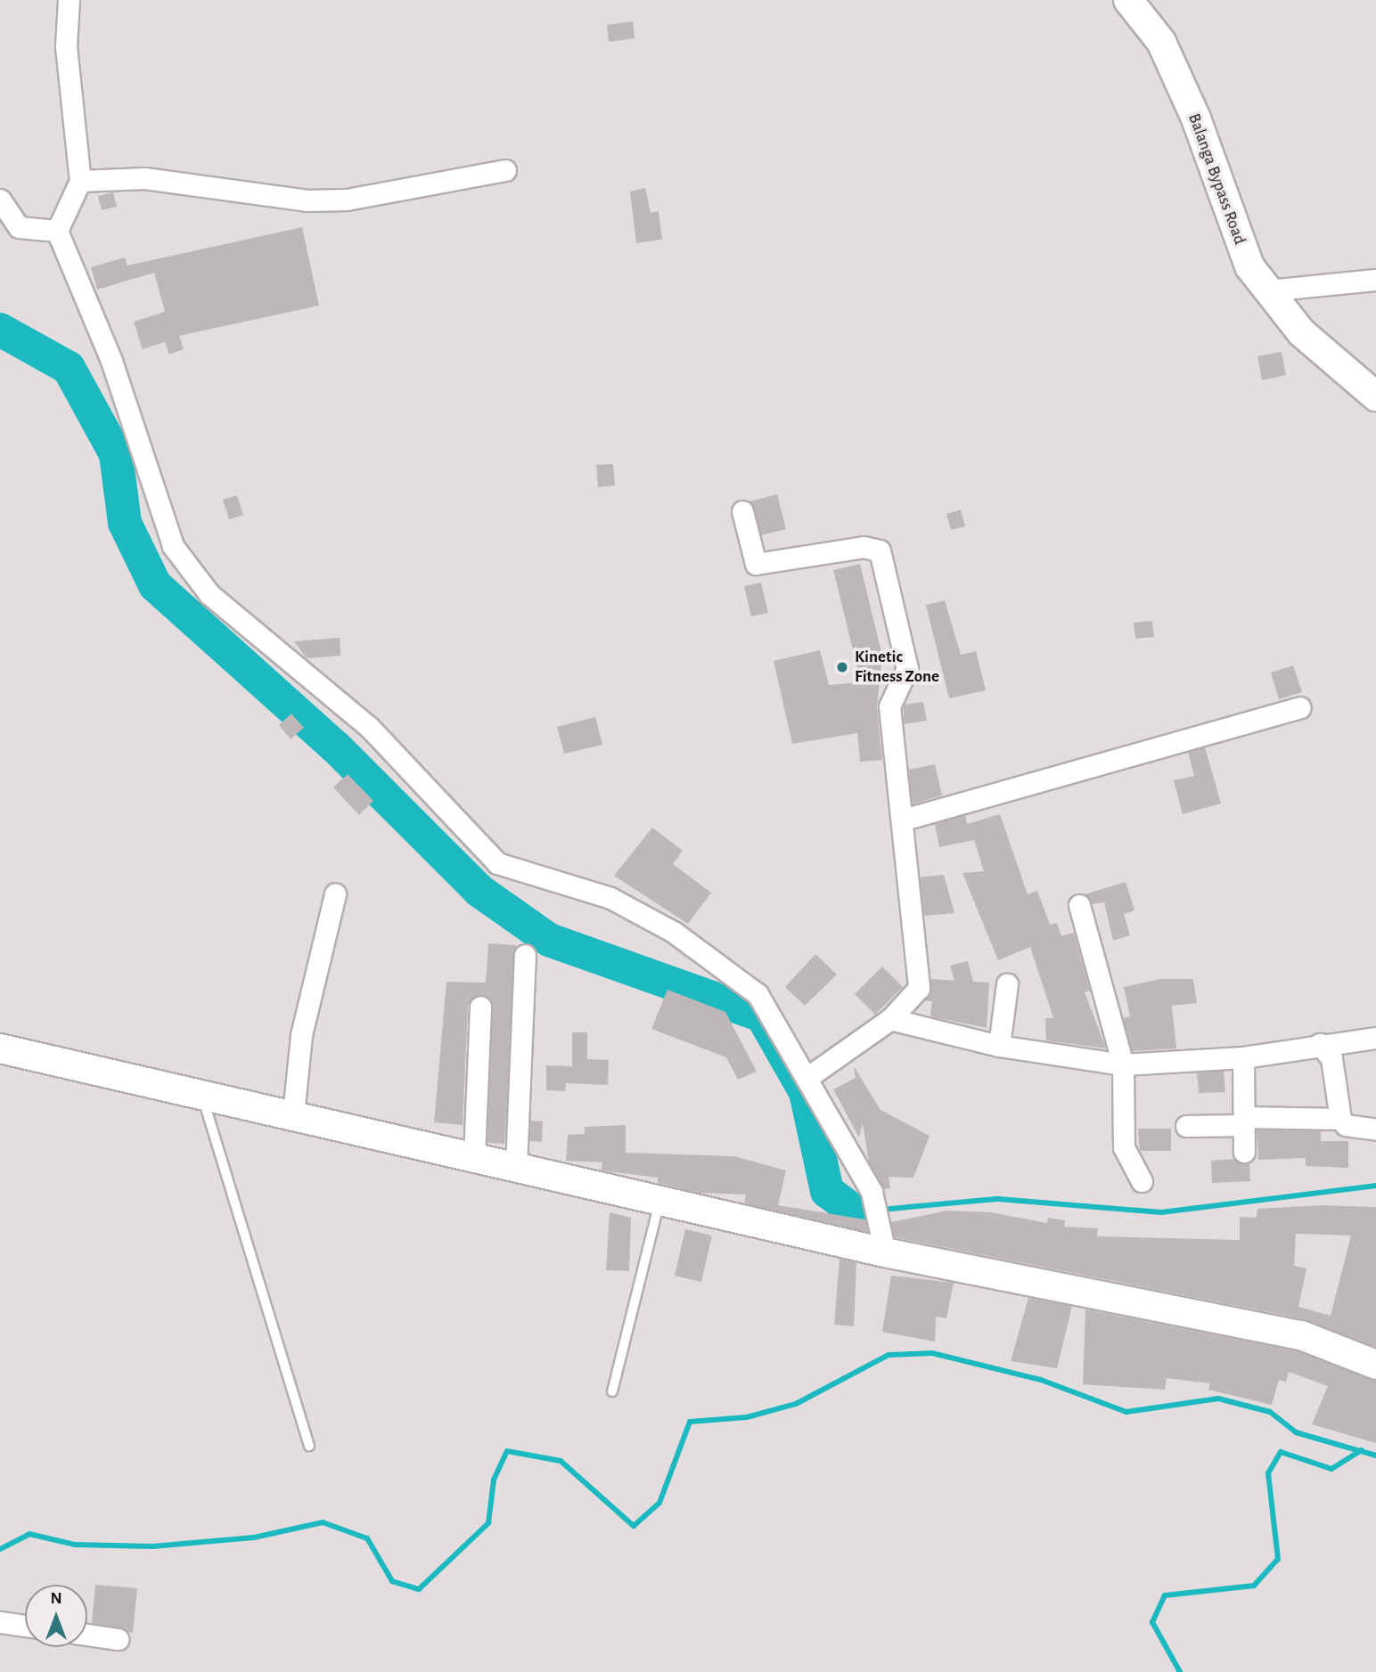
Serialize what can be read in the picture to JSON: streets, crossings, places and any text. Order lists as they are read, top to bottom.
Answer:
{
  "streets": {
    "street": ["Balanga Bypass Road"]
  },
  "places": ["Kinetic Fitness Zone"],
  "north": "top"
}
